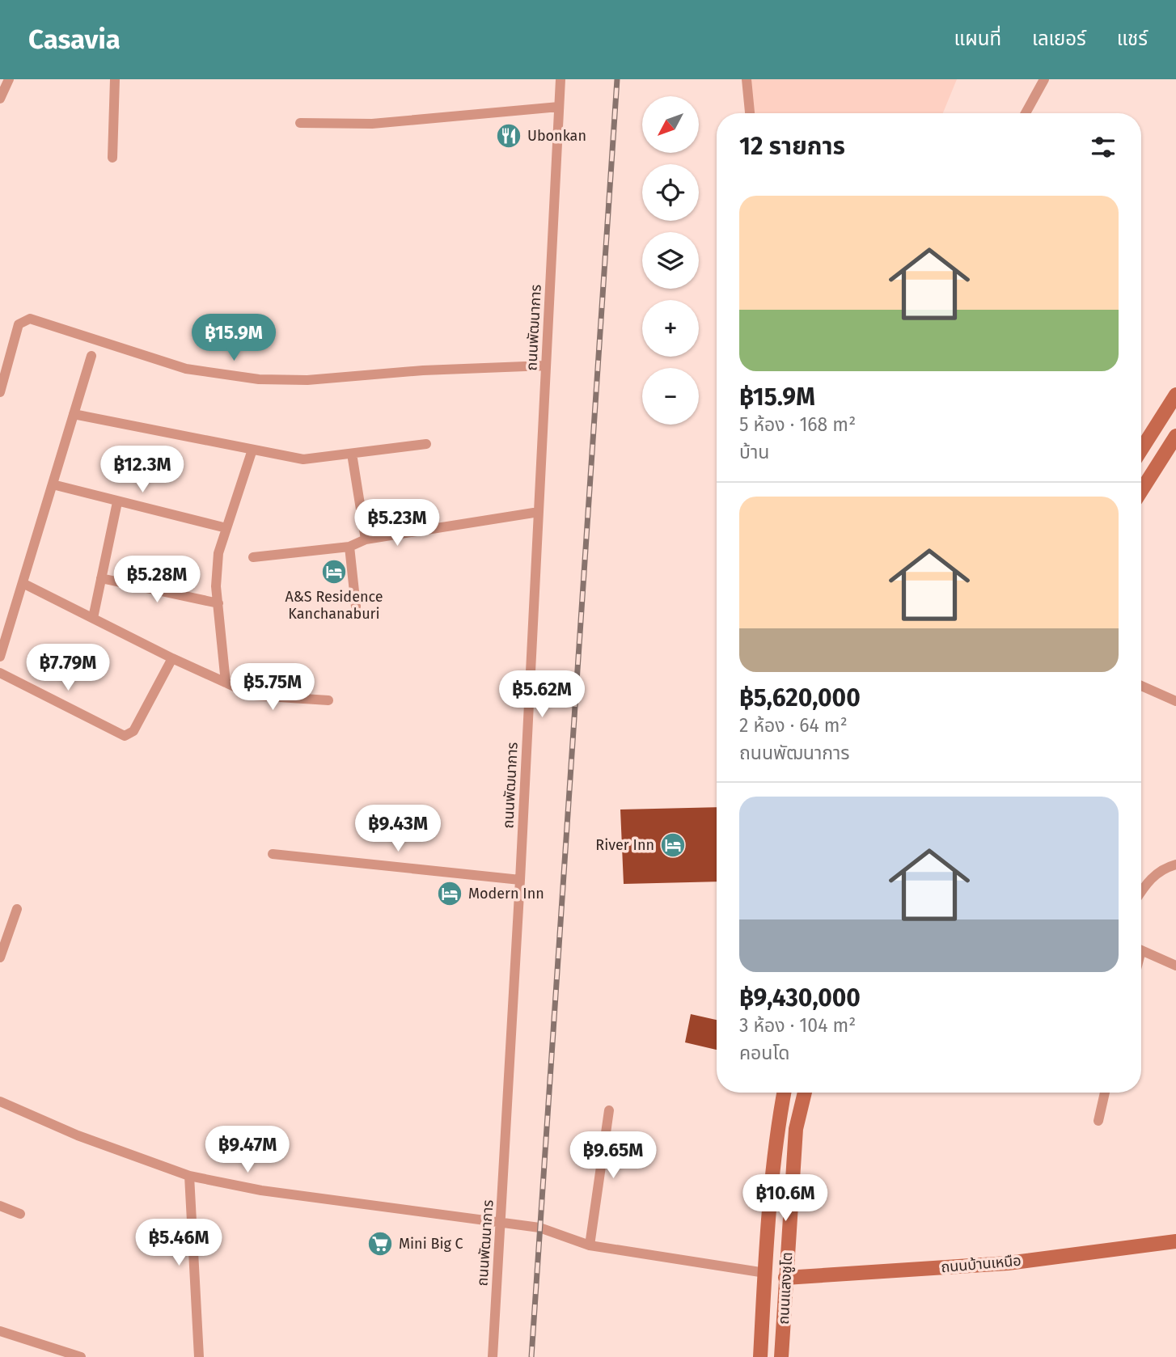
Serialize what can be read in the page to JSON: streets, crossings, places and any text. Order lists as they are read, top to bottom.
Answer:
{
  "streets": {
    "main road": ["ถนนบ้านเหนือ", "ถนนแสงชูโต"],
    "street": ["ถนนพัฒนาการ"]
  },
  "crossings": [
    ["ถนนบ้านเหนือ", "ถนนแสงชูโต"]
  ],
  "places": {
    "restaurant": ["Ubonkan"],
    "hotel": ["A&S Residence Kanchanaburi", "River Inn", "Modern Inn"],
    "supermarket": ["Mini Big C"]
  },
  "north": "bottom left",
  "page": {
    "header": "Casavia",
    "nav": ["แผนที่", "เลเยอร์", "แชร์"],
    "map_buttons": ["+", "−"],
    "heading": "12 รายการ",
    "list": [
      {
        "name": "฿15.9M",
        "note": "5 ห้อง · 168 m² · บ้าน"
      },
      {
        "name": "฿5,620,000",
        "note": "2 ห้อง · 64 m² · ถนนพัฒนาการ"
      },
      {
        "name": "฿9,430,000",
        "note": "3 ห้อง · 104 m² · คอนโด"
      }
    ],
    "price": [
      "฿15.9M",
      "฿12.3M",
      "฿5.23M",
      "฿5.28M",
      "฿7.79M",
      "฿5.75M",
      "฿5.62M",
      "฿9.43M",
      "฿9.47M",
      "฿9.65M",
      "฿10.6M",
      "฿5.46M"
    ]
  }
}
